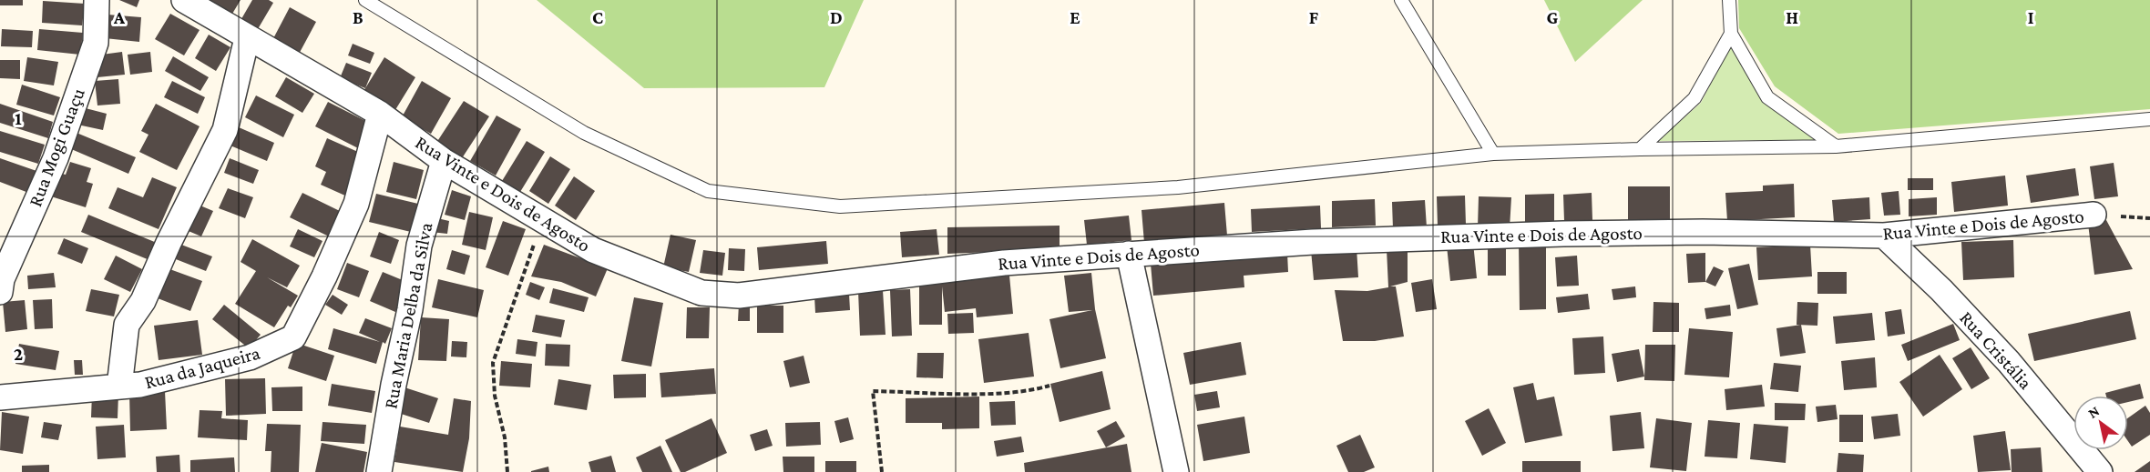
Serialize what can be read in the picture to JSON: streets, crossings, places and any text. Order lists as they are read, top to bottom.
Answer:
{
  "streets": {
    "street": [
      "Rua Mogi Guaçu",
      "Rua Vinte e Dois de Agosto",
      "Rua Maria Delba da Silva",
      "Rua Cristália",
      "Rua da Jaqueira"
    ]
  },
  "crossings": [
    ["Rua Vinte e Dois de Agosto", "Rua Maria Delba da Silva"],
    ["Rua Vinte e Dois de Agosto", "Rua Cristália"],
    ["Rua Vinte e Dois de Agosto", "Rua da Jaqueira"]
  ],
  "north": "top left",
  "grid": {
    "columns": [
      "A",
      "B",
      "C",
      "D",
      "E",
      "F",
      "G",
      "H",
      "I"
    ],
    "rows": ["1", "2"]
  }
}
